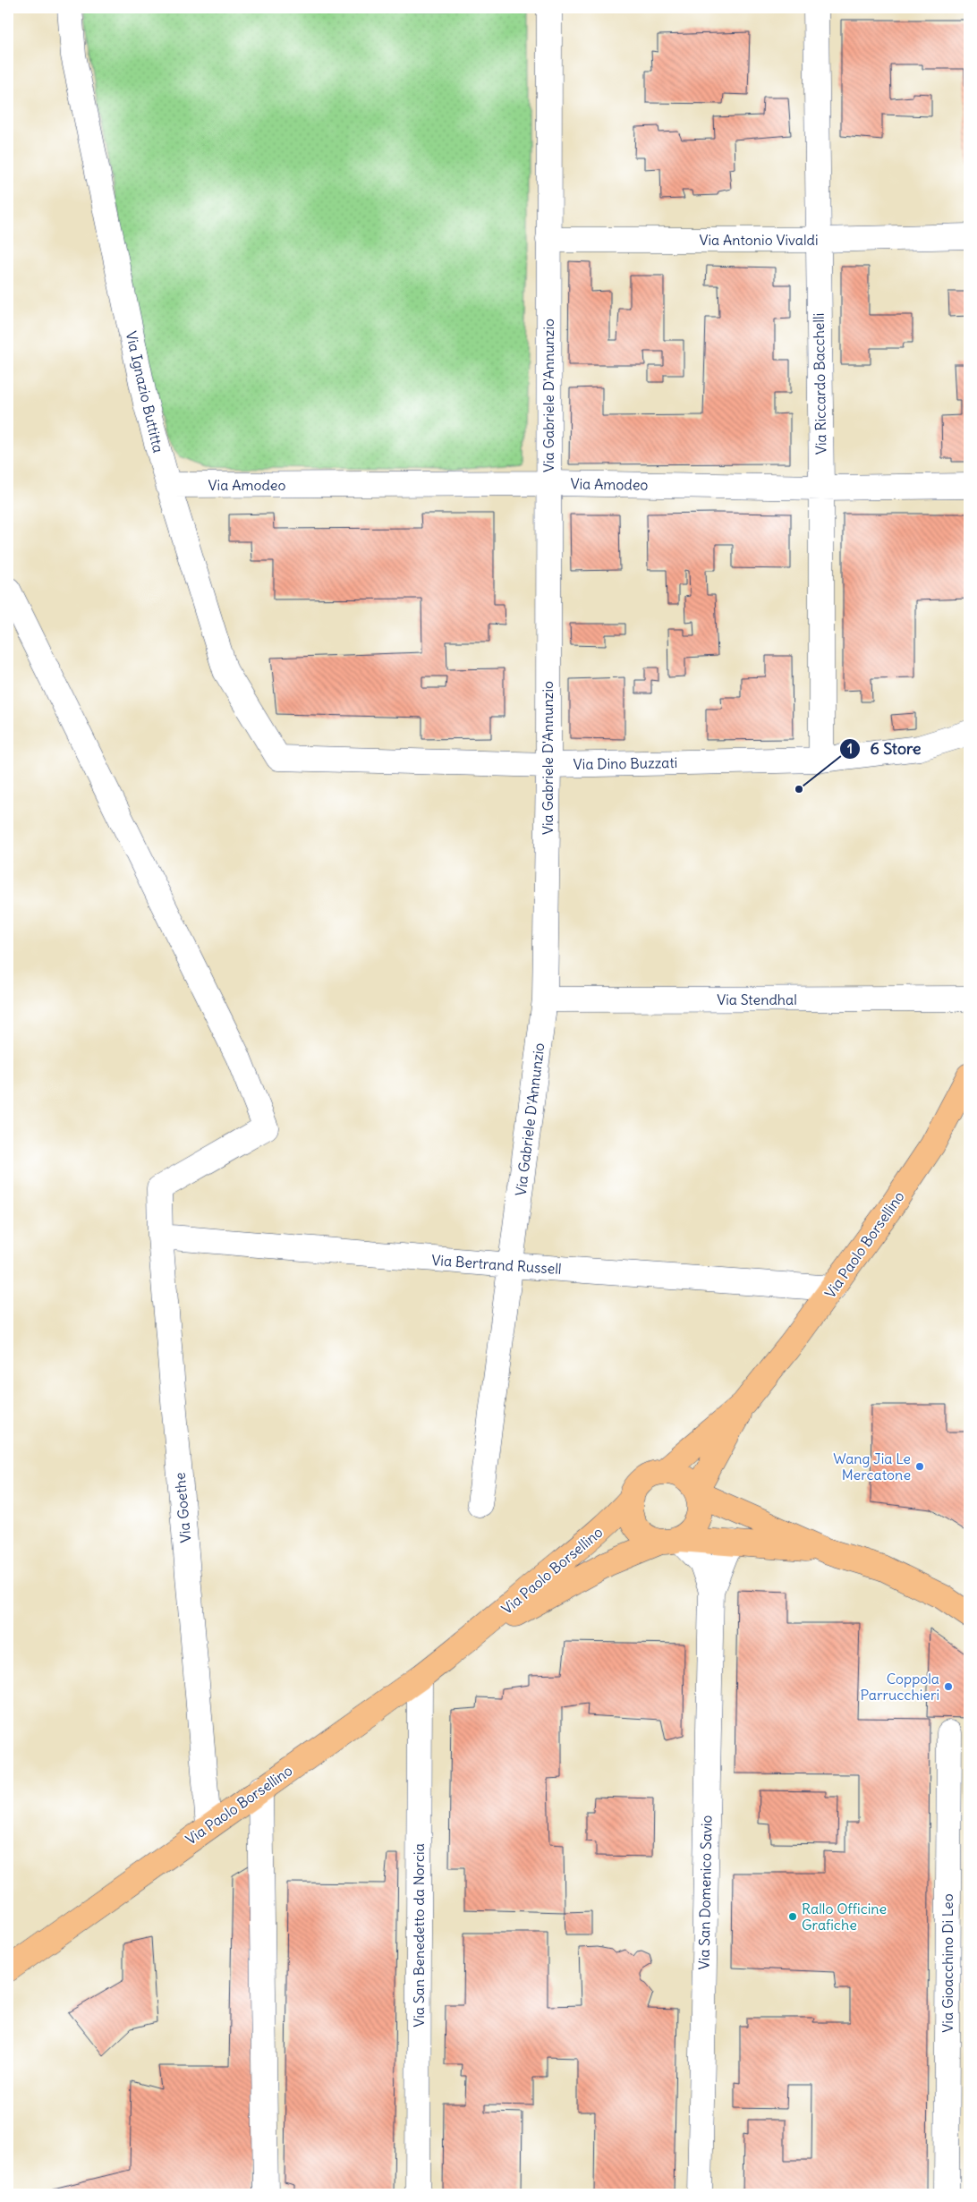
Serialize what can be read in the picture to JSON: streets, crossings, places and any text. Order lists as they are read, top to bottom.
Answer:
{
  "streets": {
    "main road": ["Via Paolo Borsellino"],
    "street": [
      "Via Antonio Vivaldi",
      "Via Riccardo Bacchelli",
      "Via Ignazio Buttitta",
      "Via Gabriele D'Annunzio",
      "Via Amodeo",
      "Via Dino Buzzati",
      "Via Stendhal",
      "Via Bertrand Russell",
      "Via Goethe",
      "Via San Domenico Savio",
      "Via San Benedetto da Norcia",
      "Via Gioacchino Di Leo"
    ]
  },
  "crossings": [
    ["Via Antonio Vivaldi", "Via Riccardo Bacchelli"],
    ["Via Antonio Vivaldi", "Via Gabriele D'Annunzio"],
    ["Via Riccardo Bacchelli", "Via Amodeo"],
    ["Via Riccardo Bacchelli", "Via Dino Buzzati"],
    ["Via Ignazio Buttitta", "Via Amodeo"],
    ["Via Ignazio Buttitta", "Via Dino Buzzati"],
    ["Via Gabriele D'Annunzio", "Via Amodeo"],
    ["Via Gabriele D'Annunzio", "Via Dino Buzzati"],
    ["Via Gabriele D'Annunzio", "Via Stendhal"],
    ["Via Gabriele D'Annunzio", "Via Bertrand Russell"],
    ["Via Paolo Borsellino", "Via Bertrand Russell"],
    ["Via Paolo Borsellino", "Via Goethe"],
    ["Via Paolo Borsellino", "Via San Domenico Savio"],
    ["Via Paolo Borsellino", "Via San Benedetto da Norcia"],
    ["Via Bertrand Russell", "Via Goethe"]
  ],
  "places": [
    "6 Store",
    "Wang Jia Le Mercatone",
    "Coppola Parrucchieri",
    "Rallo Officine Grafiche"
  ]
}
